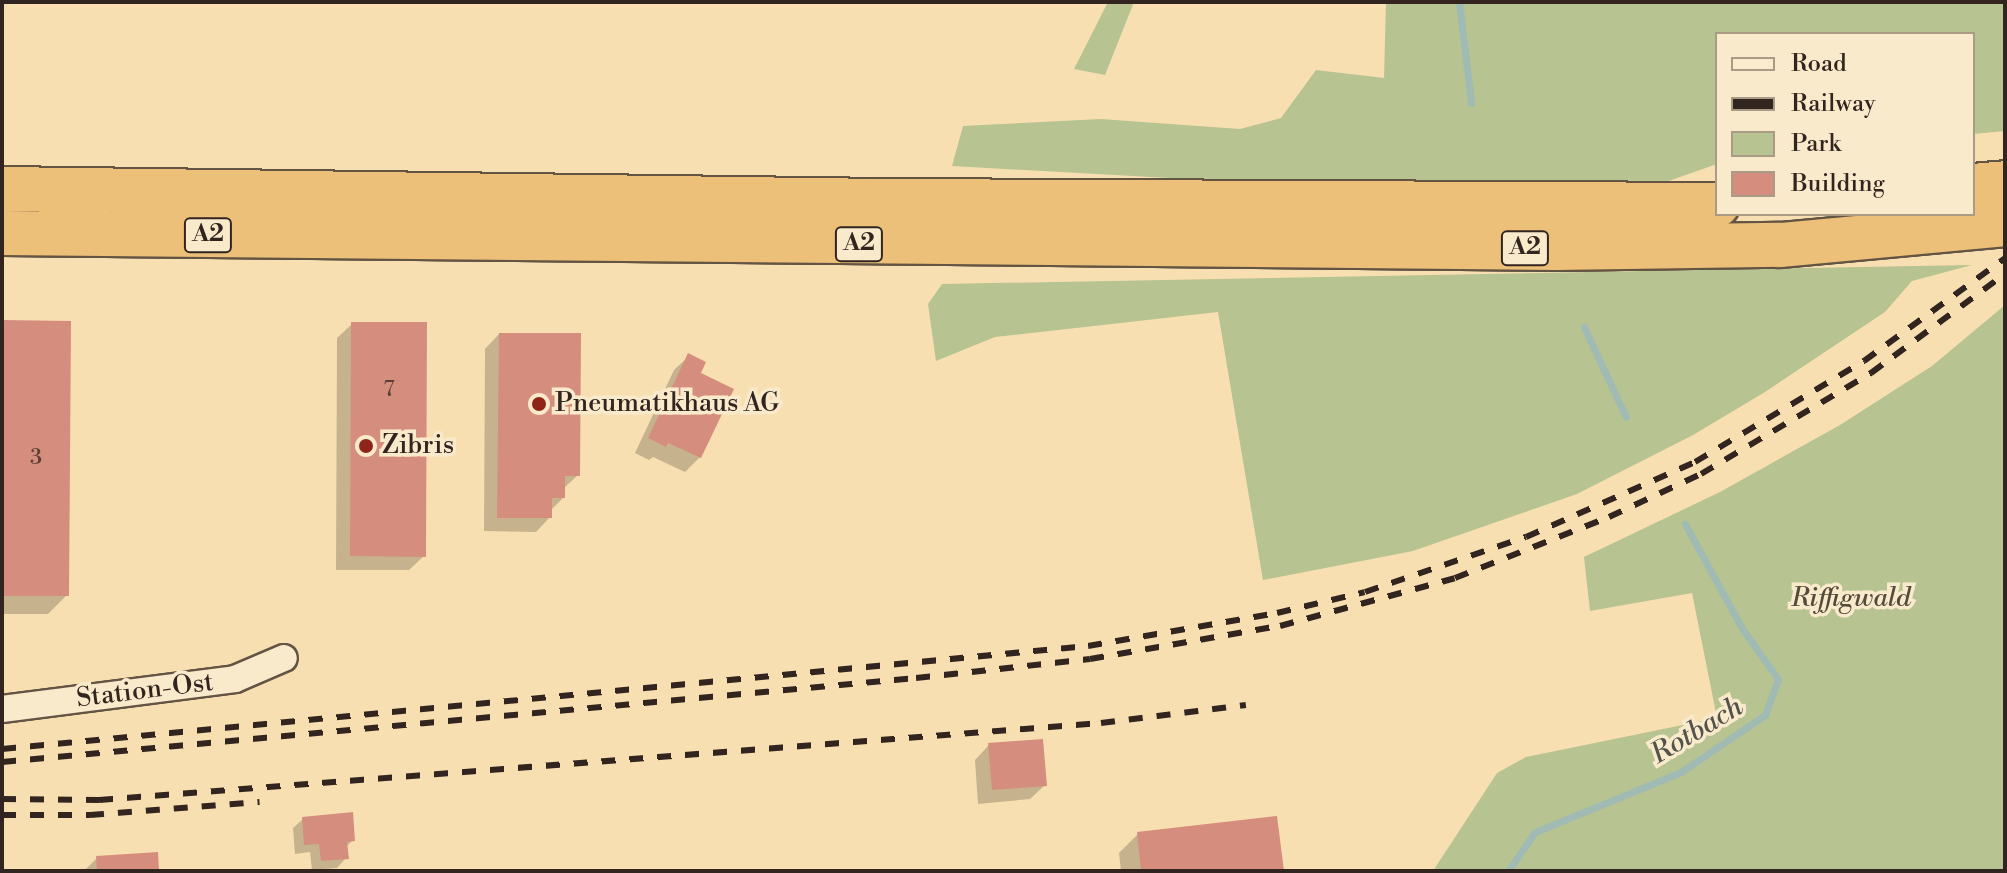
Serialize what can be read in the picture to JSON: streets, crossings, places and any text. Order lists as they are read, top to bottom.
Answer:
{
  "streets": {
    "highway": ["A2"],
    "street": ["Station-Ost"]
  },
  "water": ["Rotbach"],
  "parks": ["Riffigwald"],
  "places": ["Pneumatikhaus AG", "Zibris"],
  "house_numbers": ["7", "3"],
  "legend": [
    "Road",
    "Railway",
    "Park",
    "Building"
  ]
}
